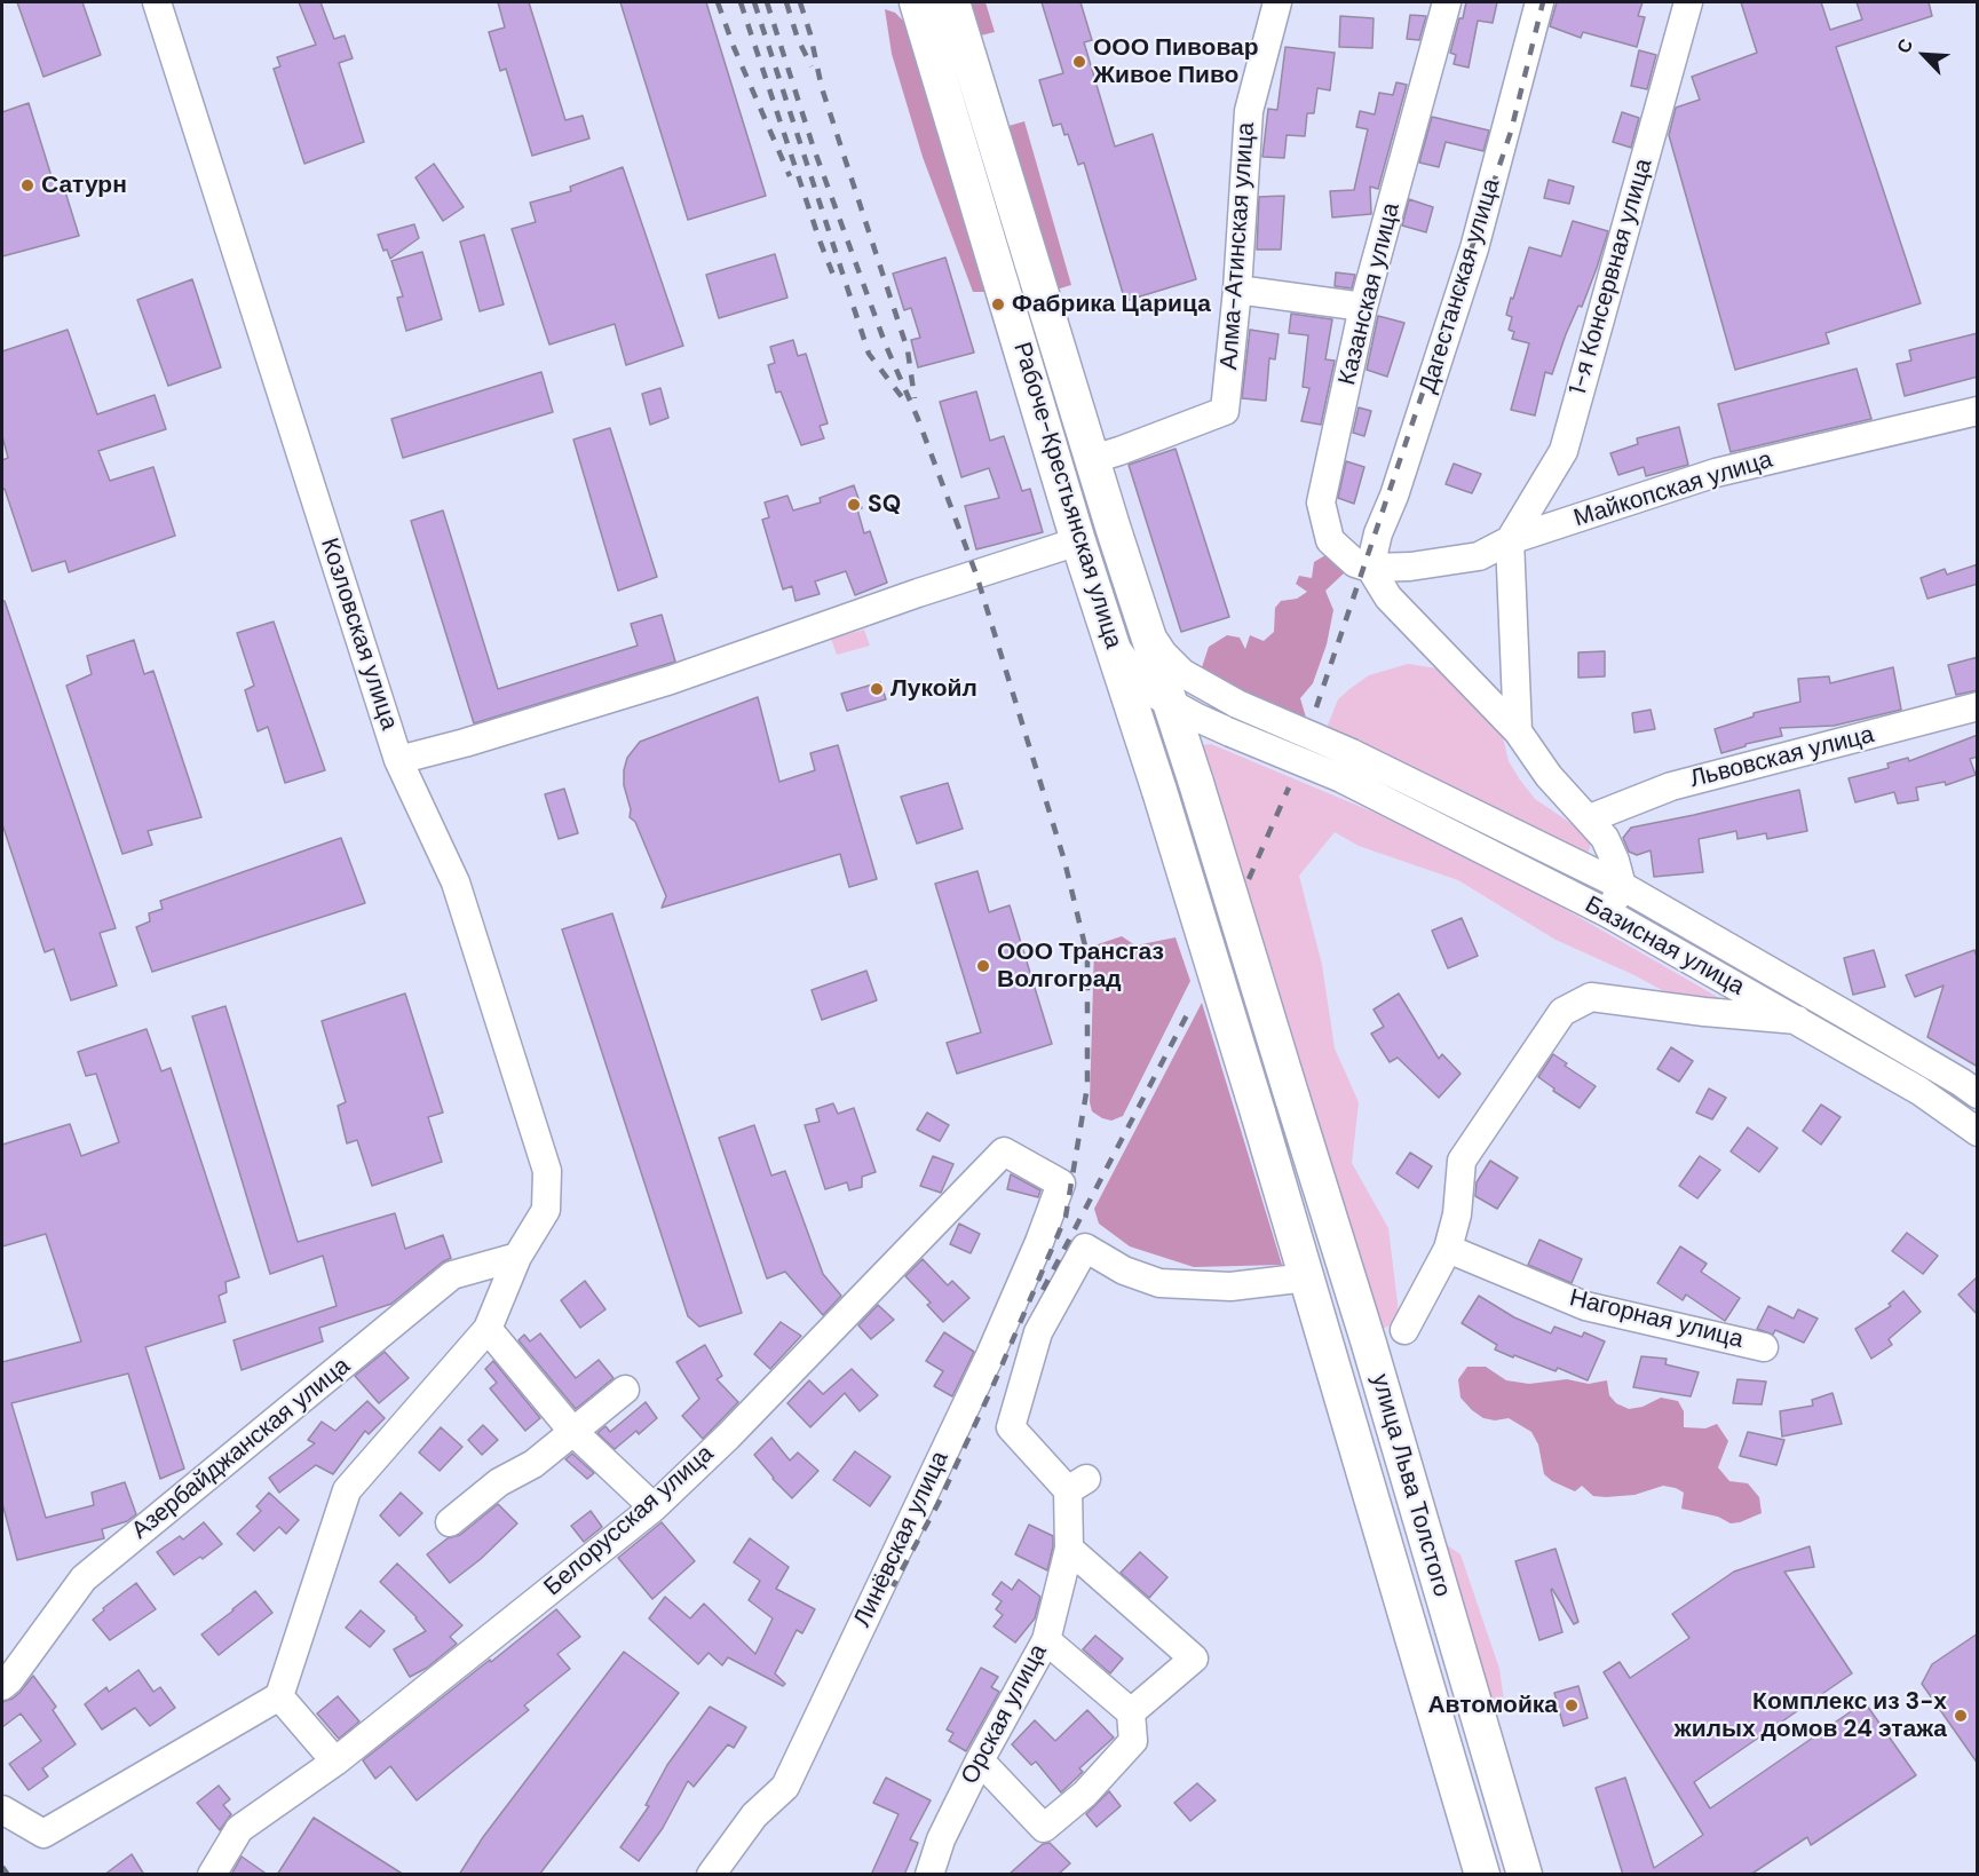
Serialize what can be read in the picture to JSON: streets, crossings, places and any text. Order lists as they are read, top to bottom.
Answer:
{
  "streets": {
    "main road": ["Рабоче-Крестьянская улица", "улица Льва Толстого"],
    "street": [
      "Алма-Атинская улица",
      "1-я Консервная улица",
      "Дагестанская улица",
      "Казанская улица",
      "Майкопская улица",
      "Козловская улица",
      "Львовская улица",
      "Базисная улица",
      "Нагорная улица",
      "Азербайджанская улица",
      "Белорусская улица",
      "Линёвская улица",
      "Орская улица"
    ]
  },
  "crossings": [
    ["Алма-Атинская улица", "Рабоче-Крестьянская улица"],
    ["1-я Консервная улица", "Майкопская улица"],
    ["Дагестанская улица", "Казанская улица"],
    ["Дагестанская улица", "Майкопская улица"],
    ["Казанская улица", "Майкопская улица"],
    ["Рабоче-Крестьянская улица", "улица Льва Толстого"],
    ["Козловская улица", "Азербайджанская улица"],
    ["улица Льва Толстого", "Орская улица"],
    ["Белорусская улица", "Линёвская улица"]
  ],
  "places": [
    "ООО Пивовар Живое Пиво",
    "Сатурн",
    "Фабрика Царица",
    "SQ",
    "Лукойл",
    "ООО Трансгаз Волгоград",
    "Автомойка",
    "Комплекс из 3-х жилых домов 24 этажа"
  ],
  "north": "top left"
}
